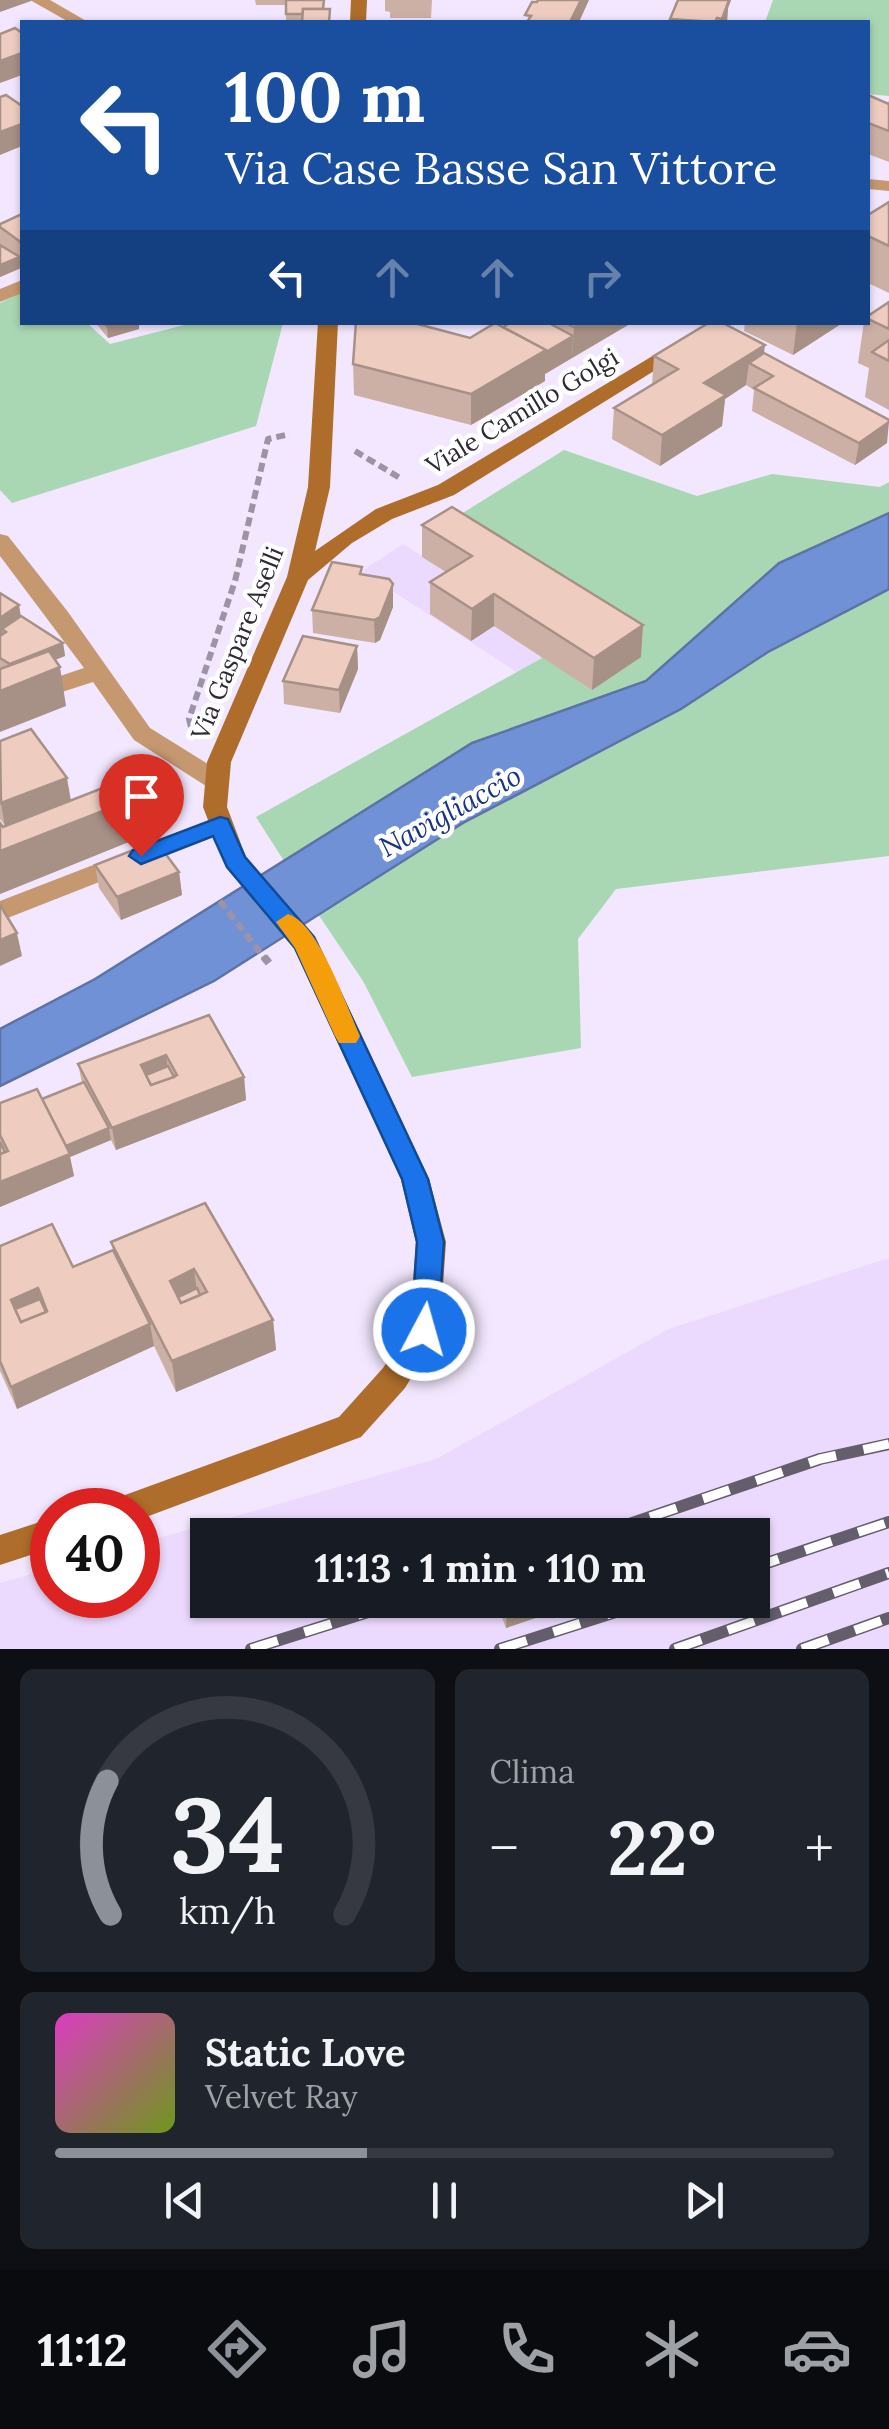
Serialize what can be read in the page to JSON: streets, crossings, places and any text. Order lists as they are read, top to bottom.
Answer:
{
  "streets": {
    "street": ["Viale Camillo Golgi", "Via Gaspare Aselli"]
  },
  "crossings": [
    ["Viale Camillo Golgi", "Via Gaspare Aselli"]
  ],
  "water": ["Navigliaccio"],
  "page": {
    "turn": ["100 m", "Via Case Basse San Vittore"],
    "limit": "40",
    "trip": "11:13 · 1 min · 110 m",
    "tile": "Clima",
    "heat": ["−", "22°", "+"],
    "song": ["Static Love", "Velvet Ray"],
    "tabs": "11:12",
    "gauge": ["34", "km/h"]
  }
}
